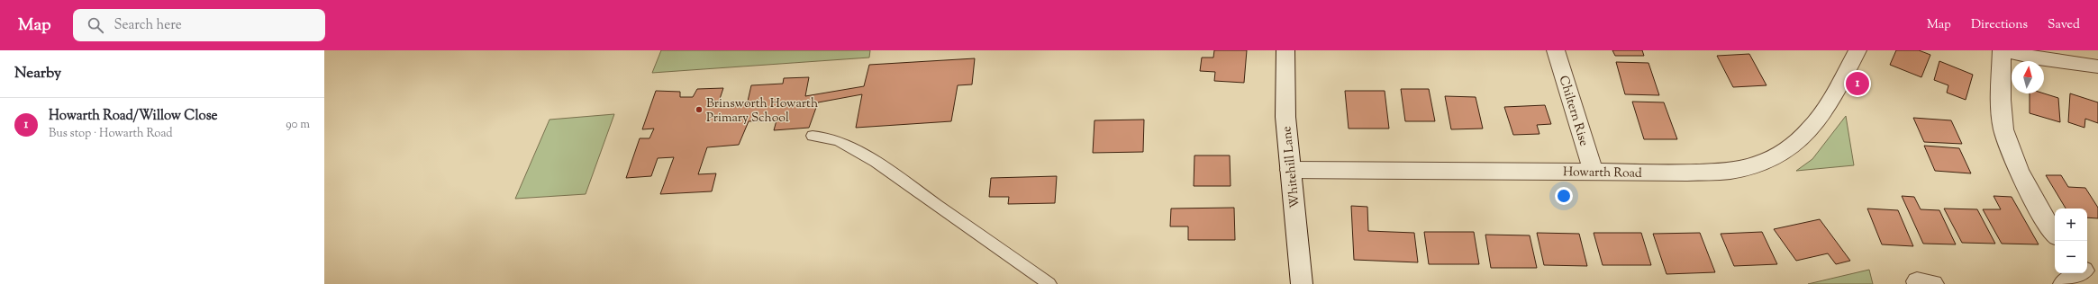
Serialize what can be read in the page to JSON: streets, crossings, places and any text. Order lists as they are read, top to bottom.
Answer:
{
  "streets": {
    "street": ["Chiltern Rise", "Whitehill Lane", "Howarth Road"]
  },
  "crossings": [
    ["Chiltern Rise", "Howarth Road"],
    ["Whitehill Lane", "Howarth Road"]
  ],
  "places": ["Brinsworth Howarth Primary School"],
  "north": "top",
  "page": {
    "header": "Map",
    "search": "Search here",
    "nav": ["Map", "Directions", "Saved"],
    "heading": "Nearby",
    "pins": "1",
    "list": [
      {
        "mark": "1",
        "name": "Howarth Road/Willow Close",
        "note": "Bus stop · Howarth Road",
        "value": "90 m"
      }
    ],
    "map_buttons": ["+", "−"]
  }
}
